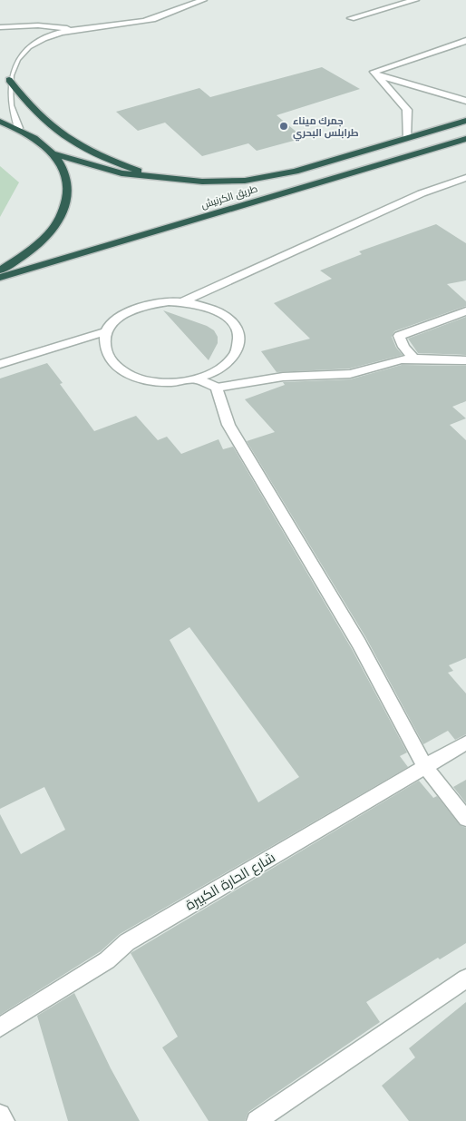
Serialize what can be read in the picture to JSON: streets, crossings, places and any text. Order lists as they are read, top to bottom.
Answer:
{
  "streets": {
    "highway": ["طريق الكرنيش"],
    "street": ["شارع الحارة الكبيرة"]
  },
  "places": ["جمرك ميناء طرابلس البحري"]
}
